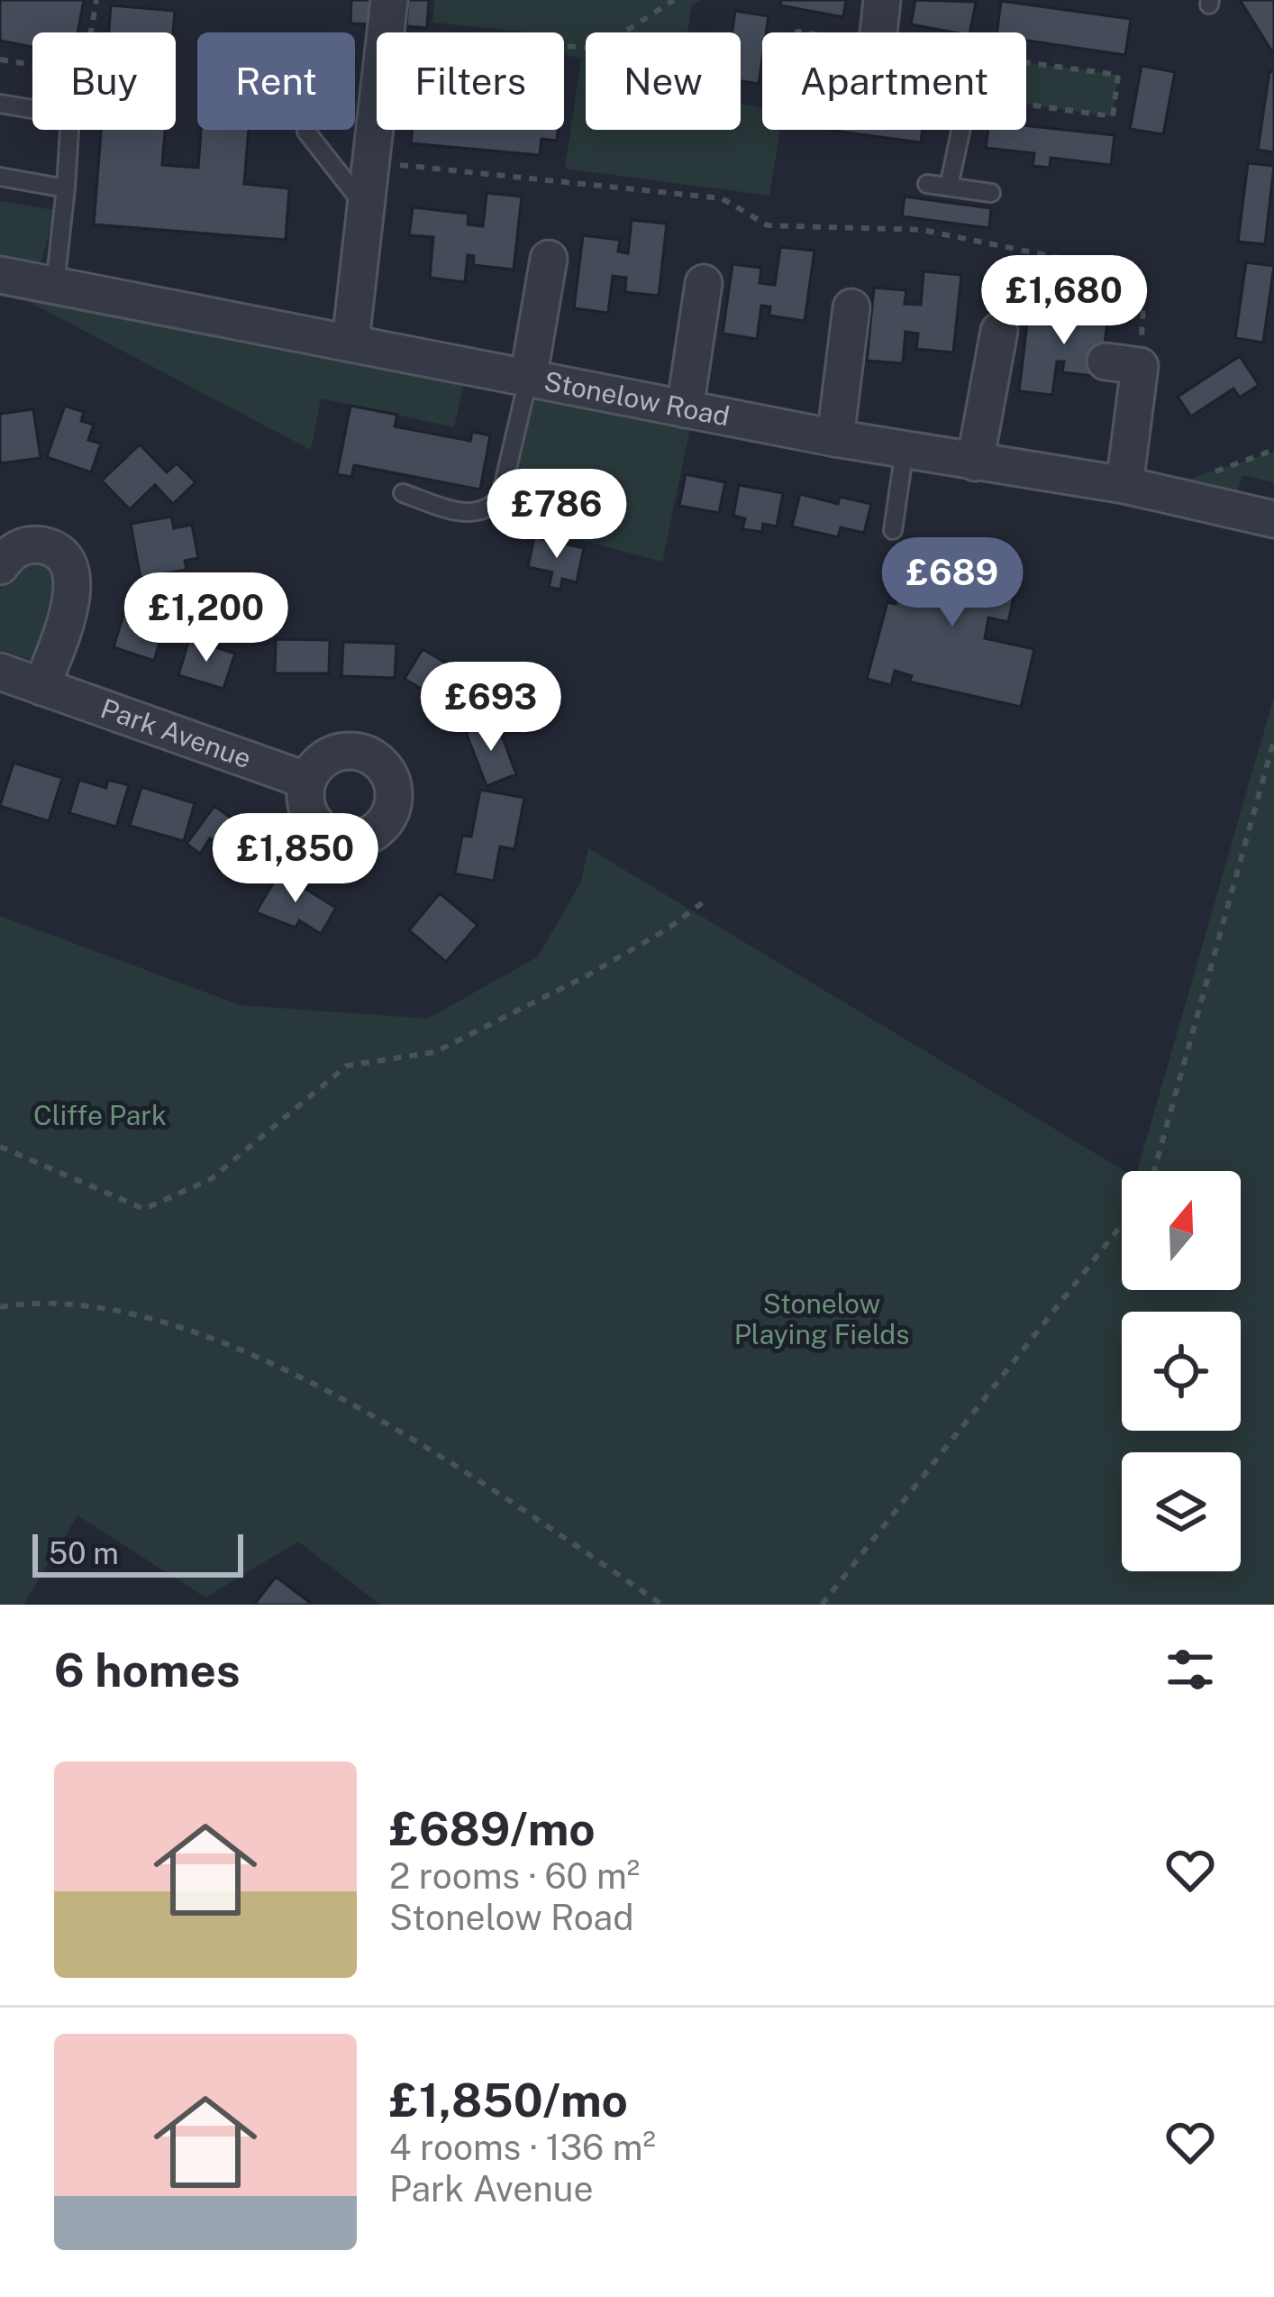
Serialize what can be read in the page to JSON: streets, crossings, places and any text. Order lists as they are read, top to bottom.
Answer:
{
  "streets": {
    "street": ["Stonelow Road", "Park Avenue"]
  },
  "parks": ["Cliffe Park", "Stonelow Playing Fields"],
  "scale_bar": "50 m",
  "north": "top",
  "page": {
    "chip": [
      "Buy",
      "Rent",
      "Filters",
      "New",
      "Apartment"
    ],
    "price": [
      "£1,680",
      "£786",
      "£689",
      "£1,200",
      "£693",
      "£1,850"
    ],
    "scale": "50 m",
    "heading": "6 homes",
    "list": [
      {
        "name": "£689/mo",
        "note": "2 rooms · 60 m² · Stonelow Road"
      },
      {
        "name": "£1,850/mo",
        "note": "4 rooms · 136 m² · Park Avenue"
      }
    ]
  }
}
